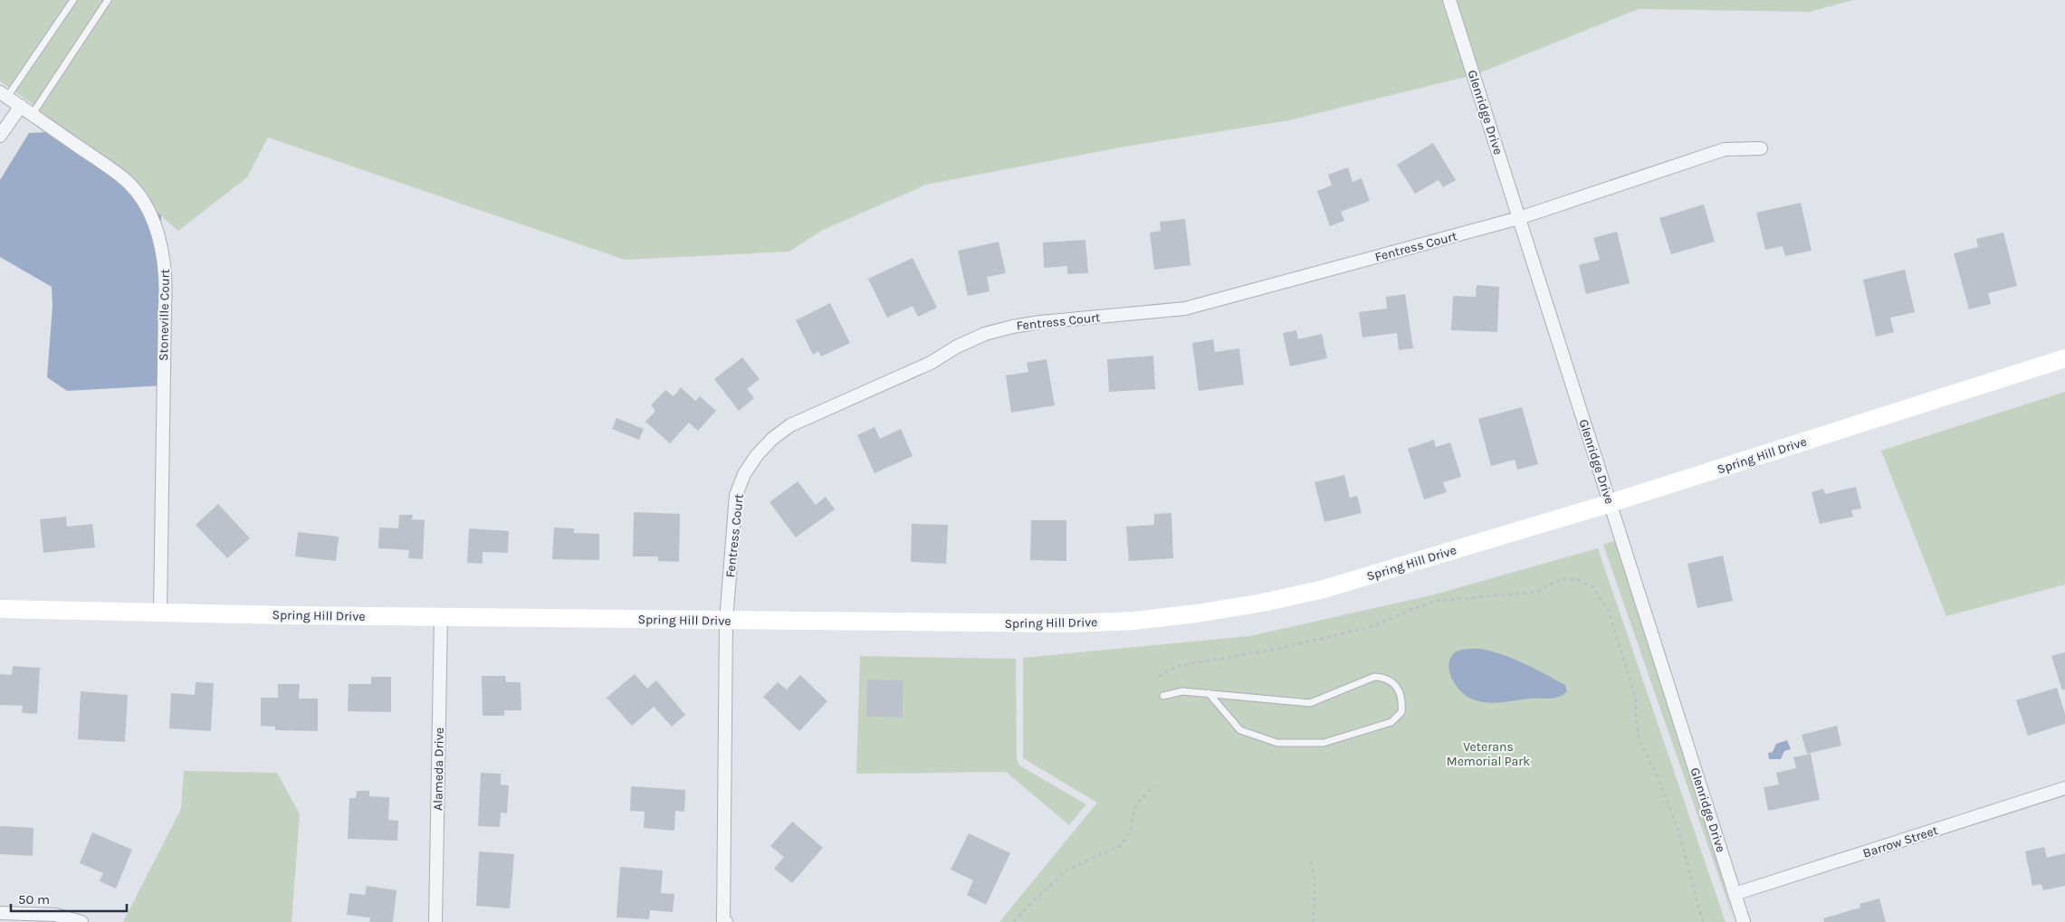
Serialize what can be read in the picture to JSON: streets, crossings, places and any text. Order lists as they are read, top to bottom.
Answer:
{
  "streets": {
    "main road": ["Spring Hill Drive"],
    "street": [
      "Glenridge Drive",
      "Fentress Court",
      "Stoneville Court",
      "Alameda Drive",
      "Barrow Street"
    ]
  },
  "crossings": [
    ["Glenridge Drive", "Fentress Court"],
    ["Glenridge Drive", "Spring Hill Drive"],
    ["Glenridge Drive", "Barrow Street"],
    ["Fentress Court", "Spring Hill Drive"],
    ["Stoneville Court", "Spring Hill Drive"],
    ["Spring Hill Drive", "Alameda Drive"]
  ],
  "parks": ["Veterans Memorial Park"],
  "scale_bar": "50 m"
}
